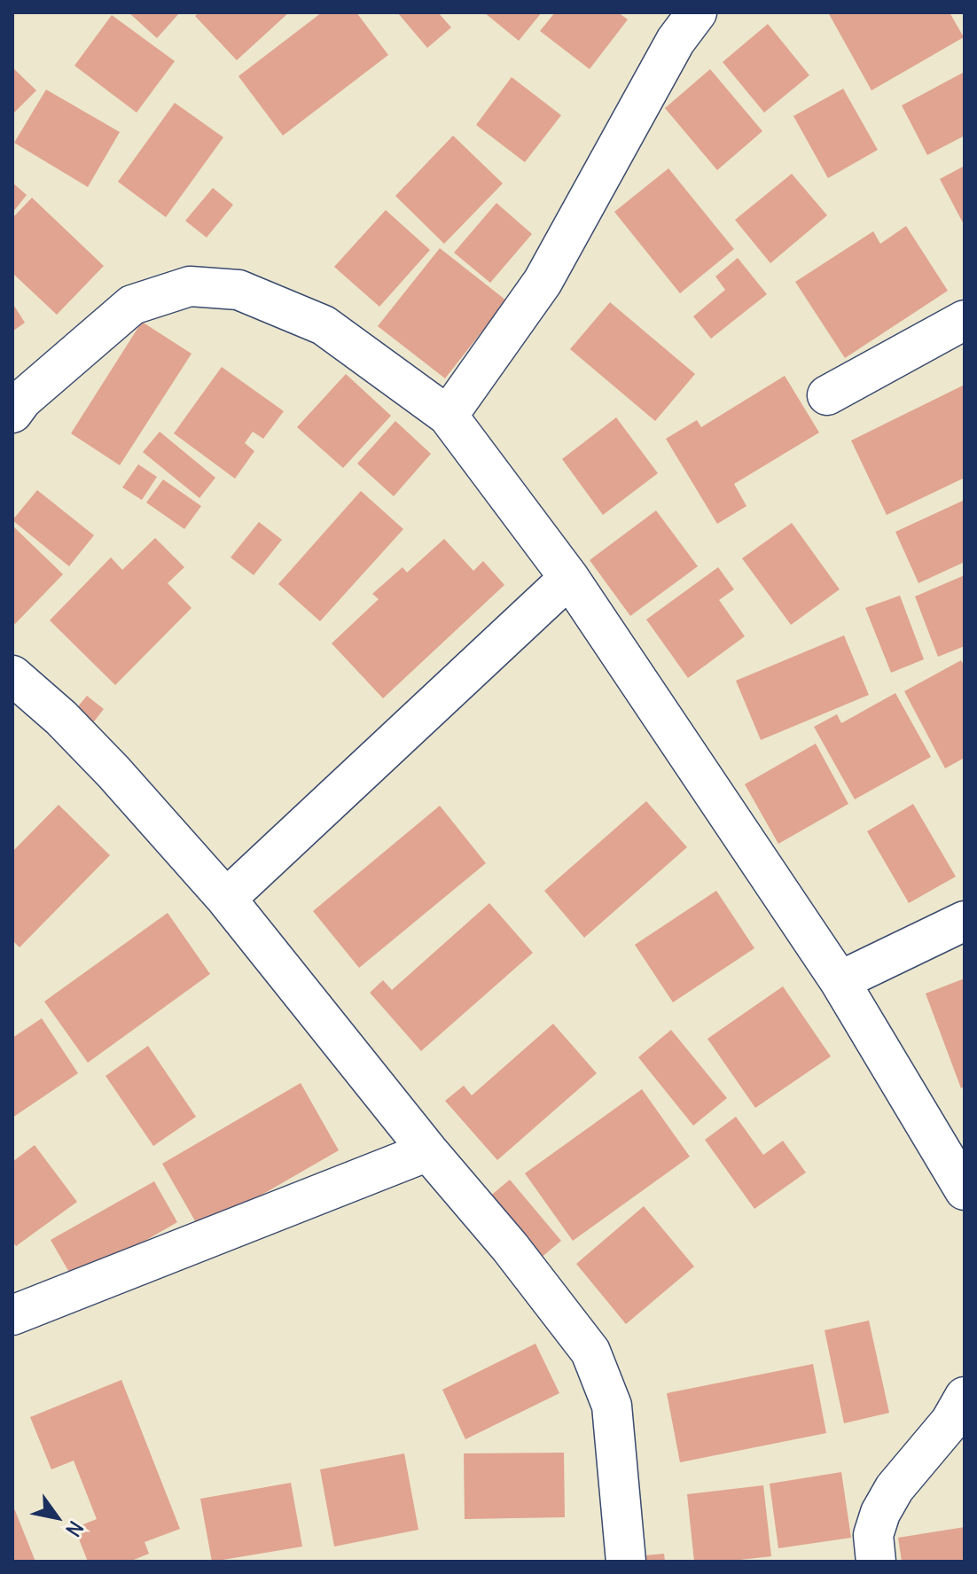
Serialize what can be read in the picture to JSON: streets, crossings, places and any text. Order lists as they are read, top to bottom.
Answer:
{
  "north": "bottom right"
}
